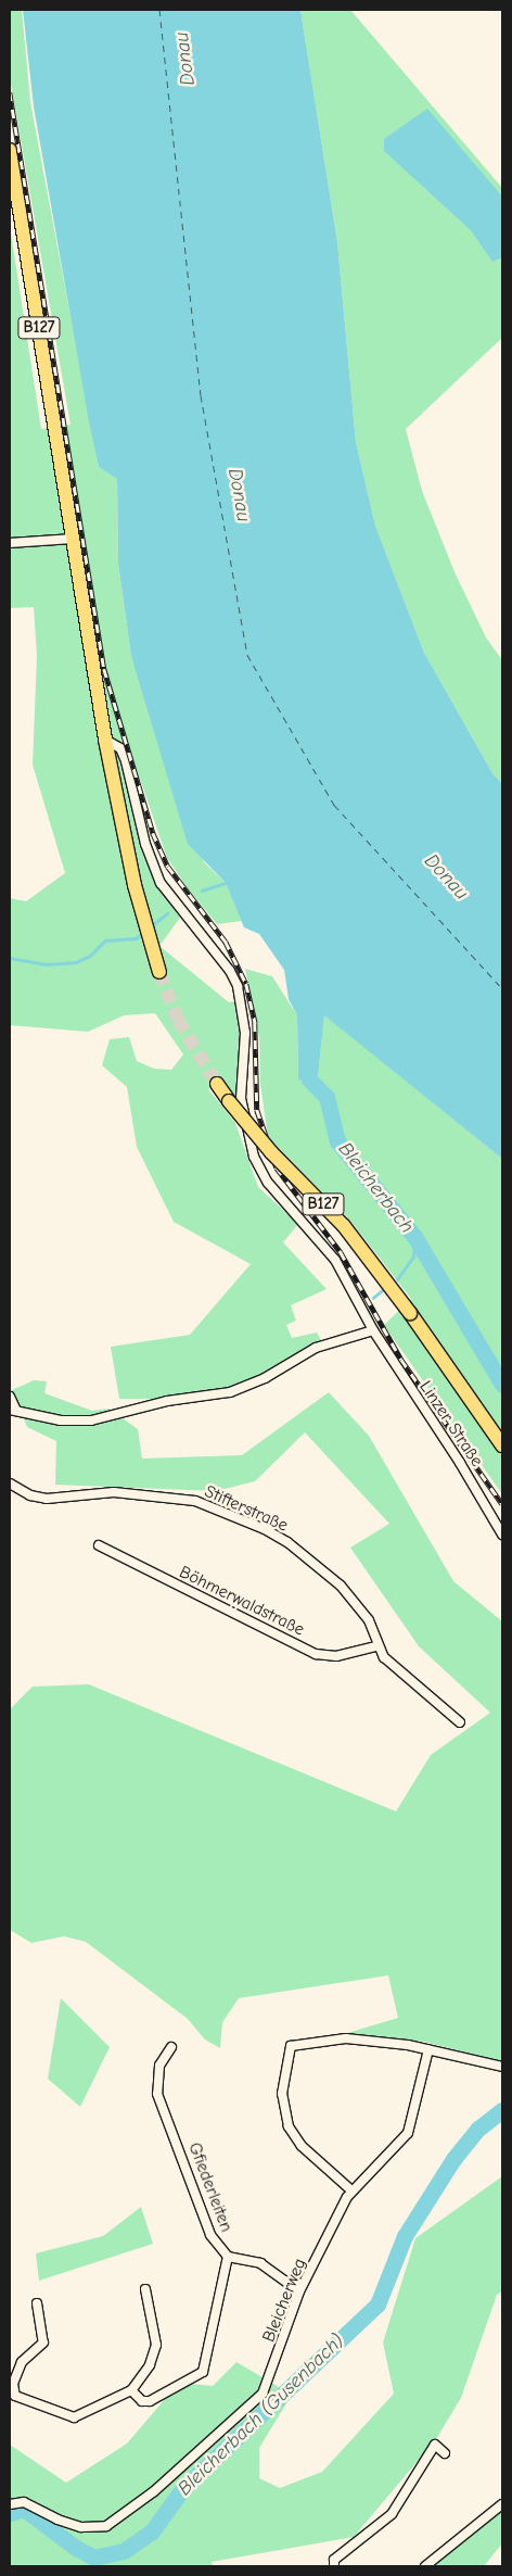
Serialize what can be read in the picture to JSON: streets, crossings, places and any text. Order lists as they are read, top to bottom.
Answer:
{
  "streets": {
    "main road": ["B127"],
    "street": [
      "Linzer Straße",
      "Stifterstraße",
      "Böhmerwaldstraße",
      "Gfiederleiten",
      "Bleicherweg"
    ]
  },
  "crossings": [
    ["B127", "Linzer Straße"],
    ["Stifterstraße", "Böhmerwaldstraße"],
    ["Gfiederleiten", "Bleicherweg"]
  ],
  "water": ["Donau", "Bleicherbach", "Bleicherbach (Gusenbach)"]
}
